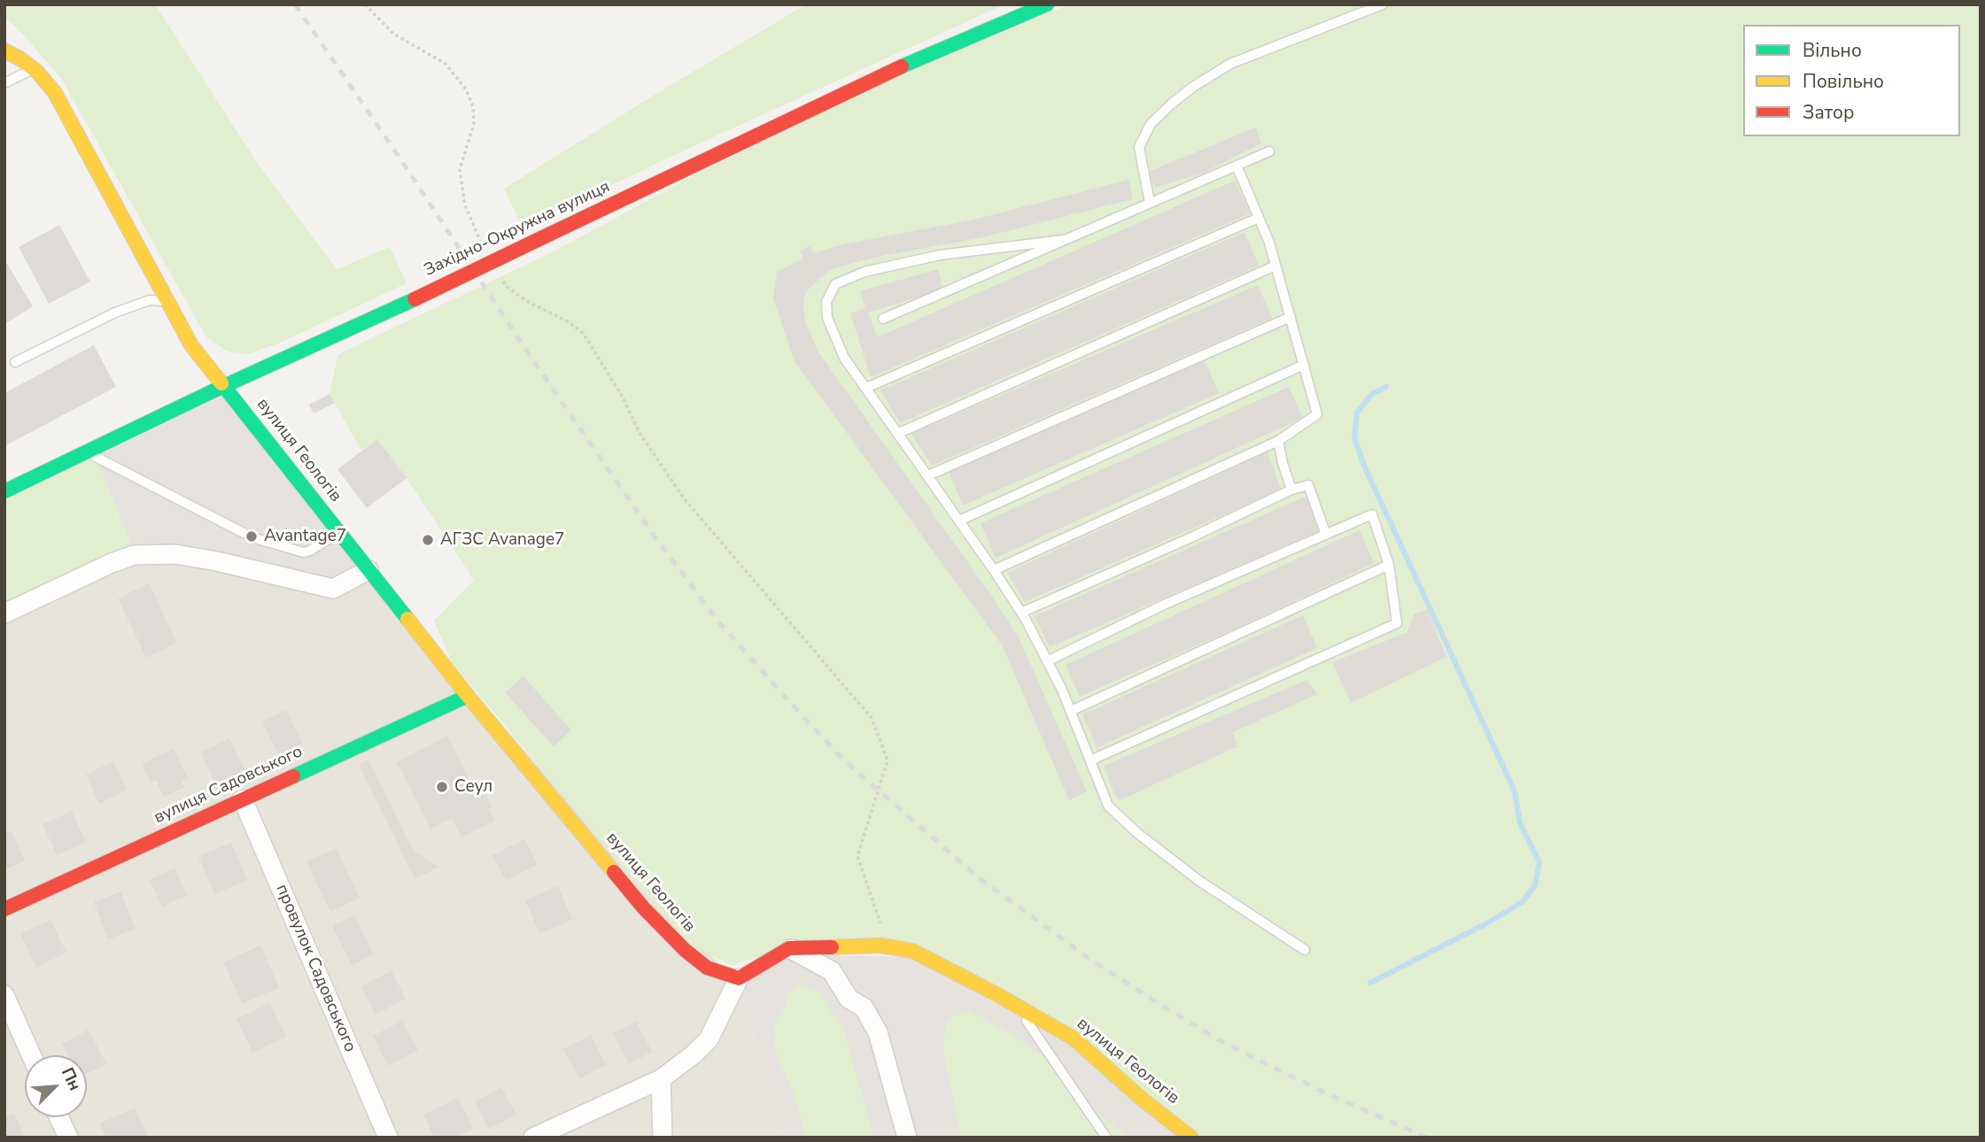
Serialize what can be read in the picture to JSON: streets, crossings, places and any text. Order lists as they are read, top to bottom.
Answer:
{
  "streets": {
    "street": [
      "Західно-Окружна вулиця",
      "вулиця Геологів",
      "вулиця Садовського",
      "провулок Садовського"
    ]
  },
  "crossings": [
    ["Західно-Окружна вулиця", "вулиця Геологів"],
    ["вулиця Геологів", "вулиця Садовського"],
    ["вулиця Садовського", "провулок Садовського"]
  ],
  "places": ["Avantage7", "АГЗС Avanage7", "Сеул"],
  "legend": ["Вільно", "Повільно", "Затор"],
  "north": "top right"
}
